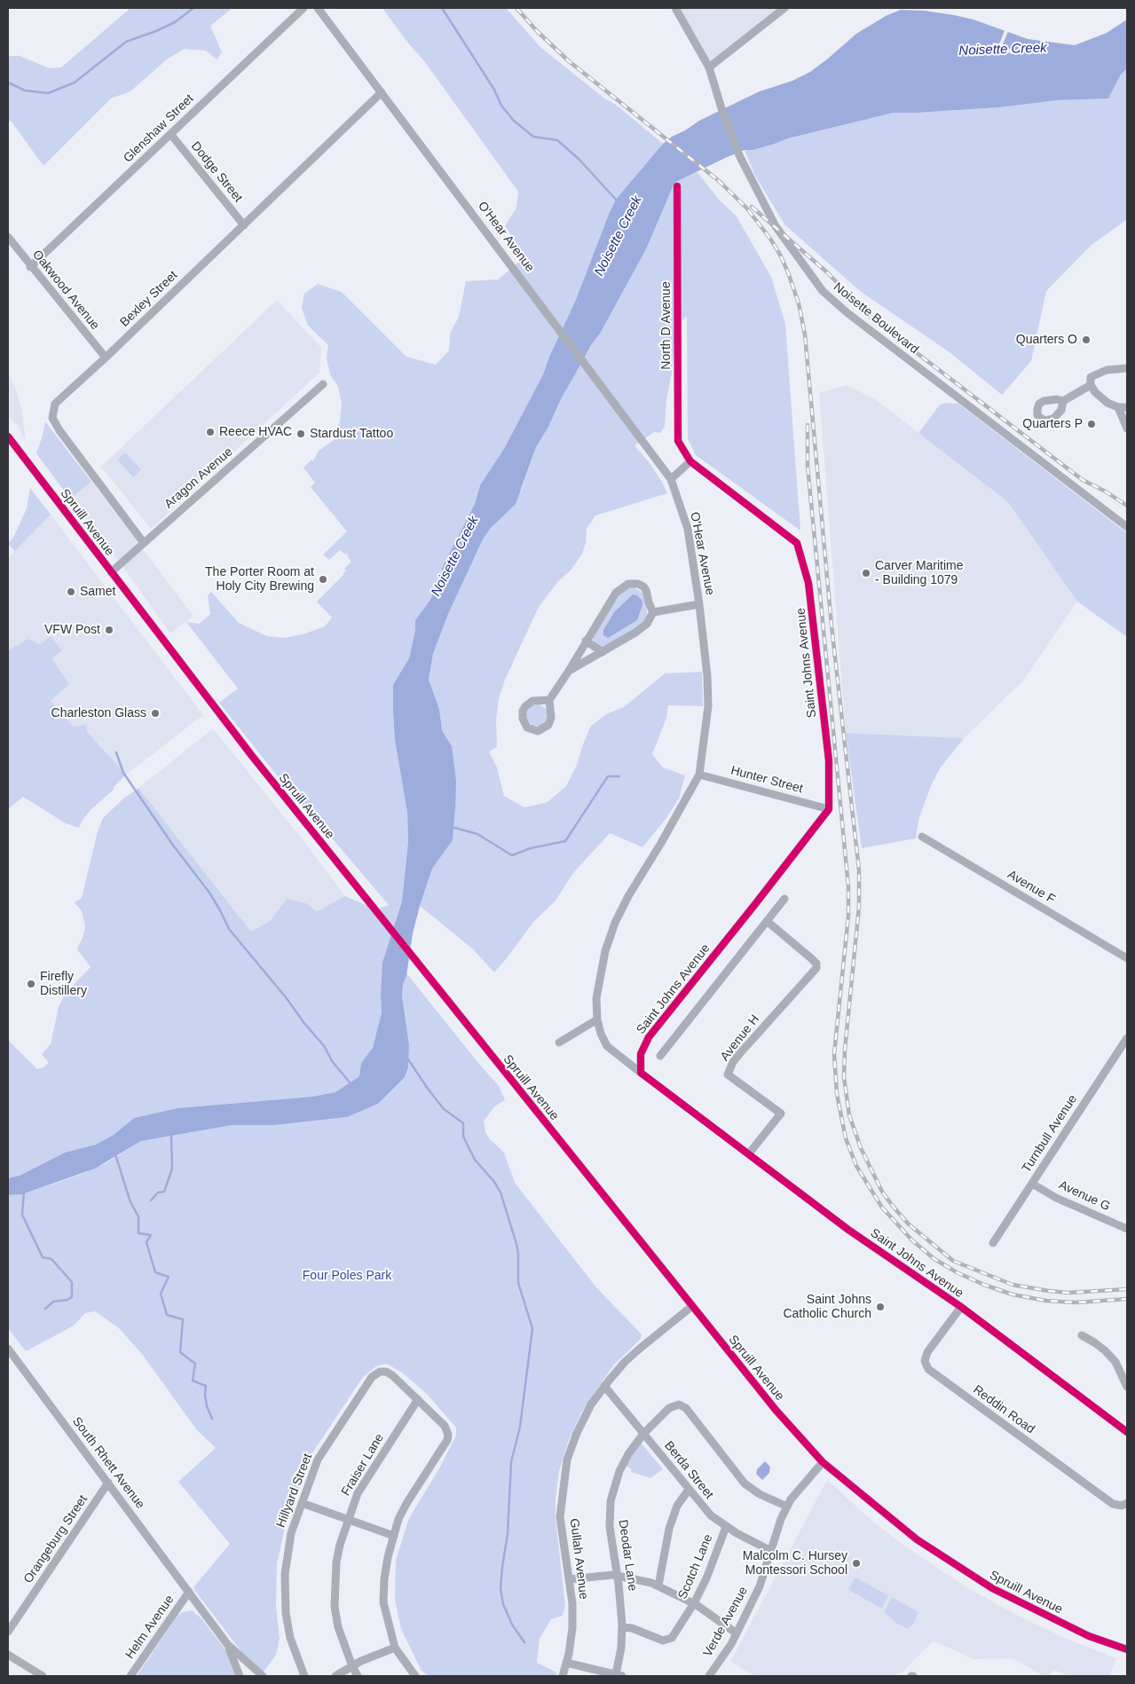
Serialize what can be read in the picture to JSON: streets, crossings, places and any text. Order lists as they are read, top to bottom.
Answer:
{
  "streets": {
    "street": [
      "Glenshaw Street",
      "Dodge Street",
      "O'Hear Avenue",
      "Oakwood Avenue",
      "Bexley Street",
      "Noisette Boulevard",
      "North D Avenue",
      "Aragon Avenue",
      "Spruill Avenue",
      "Saint Johns Avenue",
      "Hunter Street",
      "Avenue F",
      "Avenue H",
      "Turnbull Avenue",
      "Avenue G",
      "Reddin Road",
      "South Rhett Avenue",
      "Fraiser Lane",
      "Berda Street",
      "Hillyard Street",
      "Orangeburg Street",
      "Deodar Lane",
      "Gullah Avenue",
      "Scotch Lane",
      "Verde Avenue",
      "Helm Avenue"
    ]
  },
  "crossings": [
    ["Glenshaw Street", "Dodge Street"],
    ["Glenshaw Street", "Oakwood Avenue"],
    ["Dodge Street", "Bexley Street"],
    ["O'Hear Avenue", "Bexley Street"],
    ["O'Hear Avenue", "Saint Johns Avenue"],
    ["O'Hear Avenue", "Hunter Street"],
    ["Oakwood Avenue", "Bexley Street"],
    ["Bexley Street", "Aragon Avenue"],
    ["North D Avenue", "Saint Johns Avenue"],
    ["Aragon Avenue", "Spruill Avenue"],
    ["Spruill Avenue", "Gullah Avenue"],
    ["Spruill Avenue", "Verde Avenue"],
    ["Saint Johns Avenue", "Hunter Street"],
    ["Saint Johns Avenue", "Avenue H"],
    ["Saint Johns Avenue", "Reddin Road"],
    ["Turnbull Avenue", "Avenue G"],
    ["South Rhett Avenue", "Orangeburg Street"],
    ["South Rhett Avenue", "Helm Avenue"],
    ["Fraiser Lane", "Hillyard Street"],
    ["Berda Street", "Deodar Lane"],
    ["Berda Street", "Gullah Avenue"],
    ["Berda Street", "Scotch Lane"],
    ["Berda Street", "Verde Avenue"],
    ["Deodar Lane", "Scotch Lane"],
    ["Deodar Lane", "Verde Avenue"]
  ],
  "water": ["Noisette Creek"],
  "parks": ["Four Poles Park"],
  "places": [
    "Quarters O",
    "Quarters P",
    "Reece HVAC",
    "Stardust Tattoo",
    "Carver Maritime - Building 1079",
    "The Porter Room at Holy City Brewing",
    "Samet",
    "VFW Post",
    "Charleston Glass",
    "Firefly Distillery",
    "Saint Johns Catholic Church",
    "Malcolm C. Hursey Montessori School"
  ]
}
